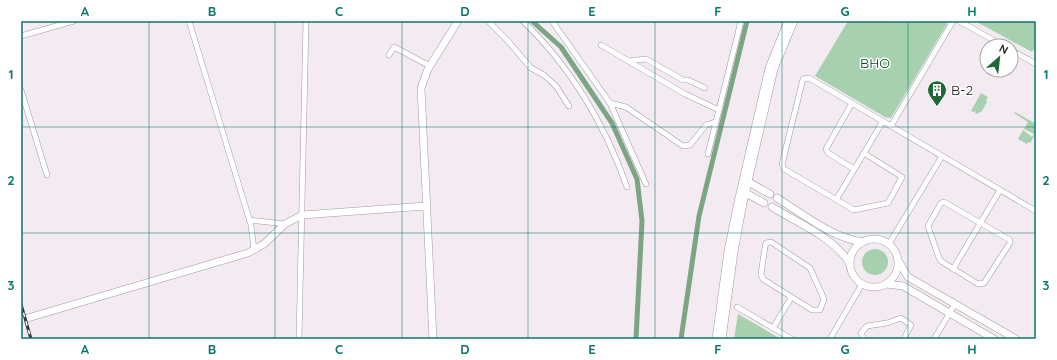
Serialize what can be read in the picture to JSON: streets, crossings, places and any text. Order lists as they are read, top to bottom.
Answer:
{
  "parks": ["BHO"],
  "places": {
    "building": ["B-2"]
  },
  "north": "top right",
  "grid": {
    "columns": [
      "A",
      "B",
      "C",
      "D",
      "E",
      "F",
      "G",
      "H"
    ],
    "rows": ["1", "2", "3"]
  }
}
